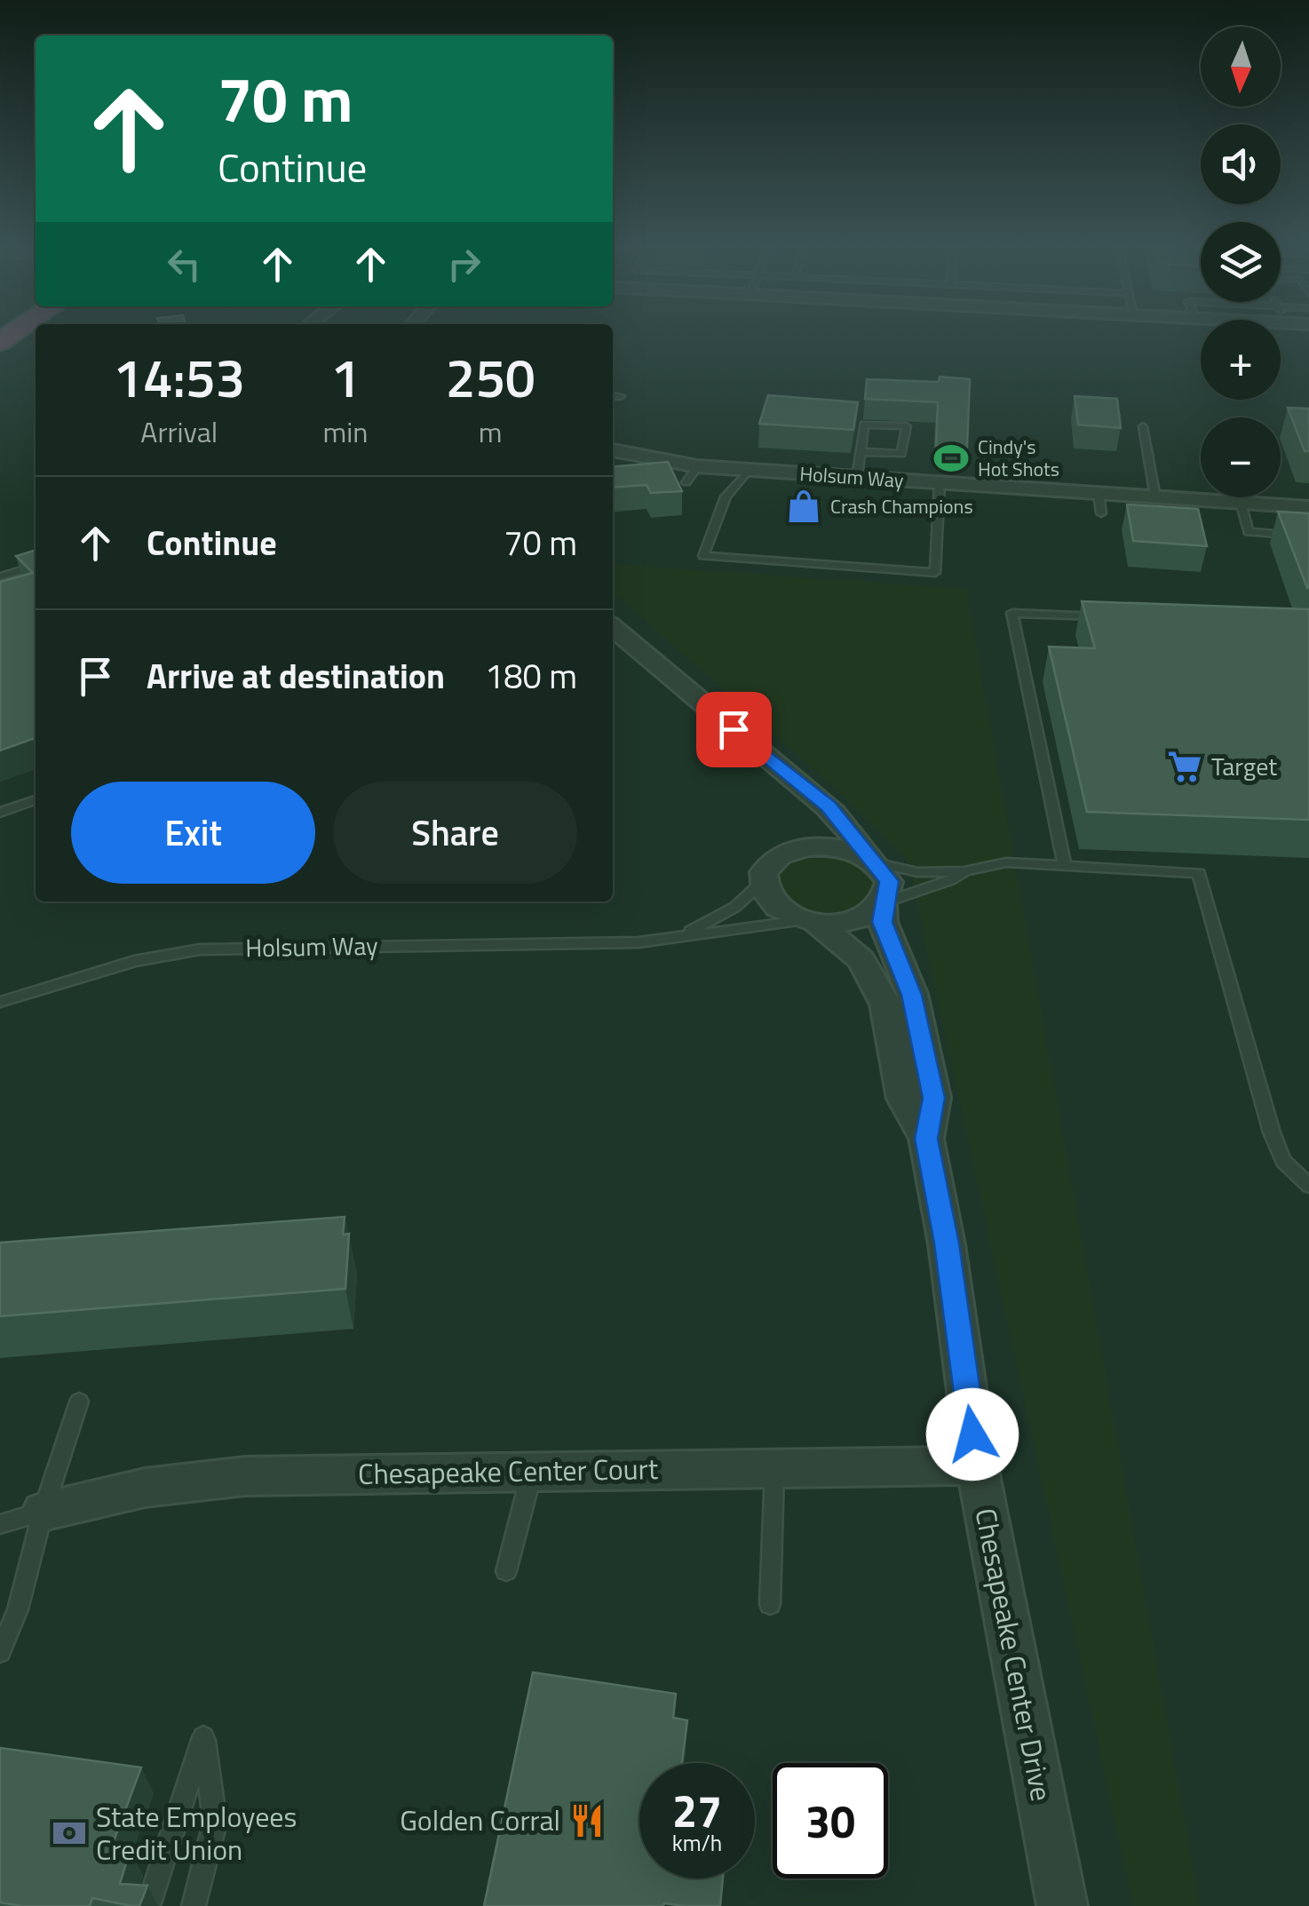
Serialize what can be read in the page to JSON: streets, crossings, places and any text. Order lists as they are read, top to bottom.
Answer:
{
  "streets": {
    "street": ["Holsum Way", "Chesapeake Center Court", "Chesapeake Center Drive"]
  },
  "crossings": [
    ["Chesapeake Center Court", "Chesapeake Center Drive"]
  ],
  "places": {
    "sports": ["Cindy's Hot Shots"],
    "shop": ["Crash Champions"],
    "supermarket": ["Target"],
    "restaurant": ["Golden Corral"],
    "bank": ["State Employees Credit Union"]
  },
  "north": "bottom",
  "page": {
    "map_buttons": ["+", "−"],
    "turn": ["70 m", "Continue"],
    "eta": [
      "14:53",
      "Arrival",
      "1",
      "min",
      "250",
      "m"
    ],
    "list": [
      {
        "name": "Continue",
        "value": "70 m"
      },
      {
        "name": "Arrive at destination",
        "value": "180 m"
      }
    ],
    "buttons": ["Exit", "Share"],
    "speed": "27 km/h",
    "limit": "30"
  }
}
